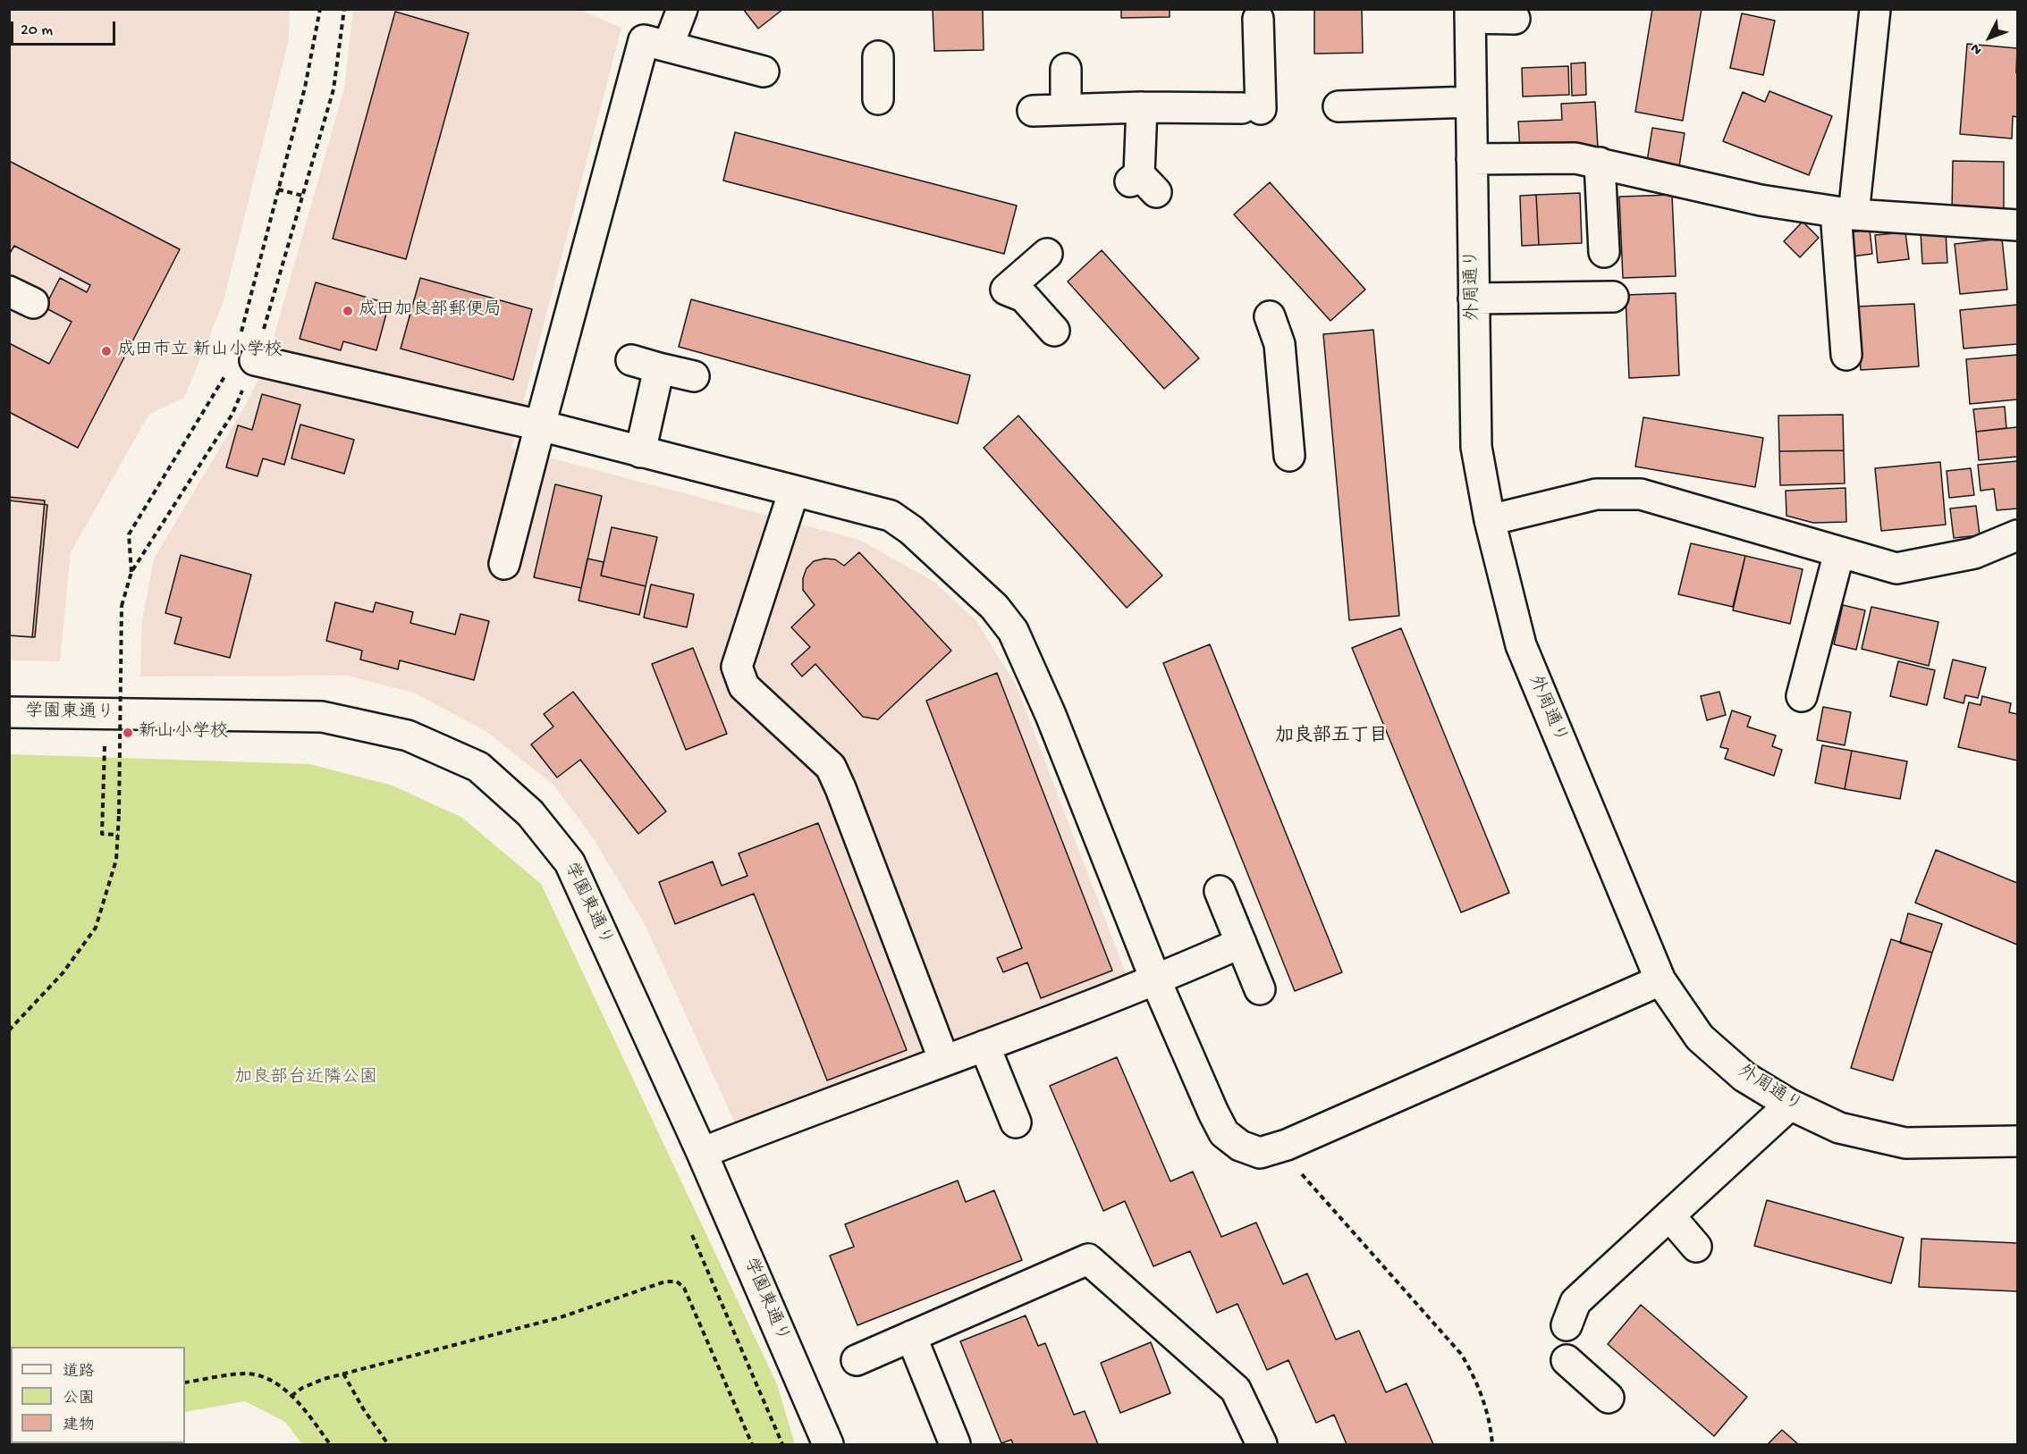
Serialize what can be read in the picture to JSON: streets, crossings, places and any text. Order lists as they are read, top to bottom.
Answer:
{
  "streets": {
    "street": ["外周通り", "学園東通り"]
  },
  "districts": ["加良部五丁目"],
  "parks": ["加良部台近隣公園"],
  "places": ["成田加良部郵便局", "成田市立 新山小学校", "新山小学校"],
  "legend": ["道路", "公園", "建物"],
  "scale_bar": "20 m",
  "north": "bottom left"
}
